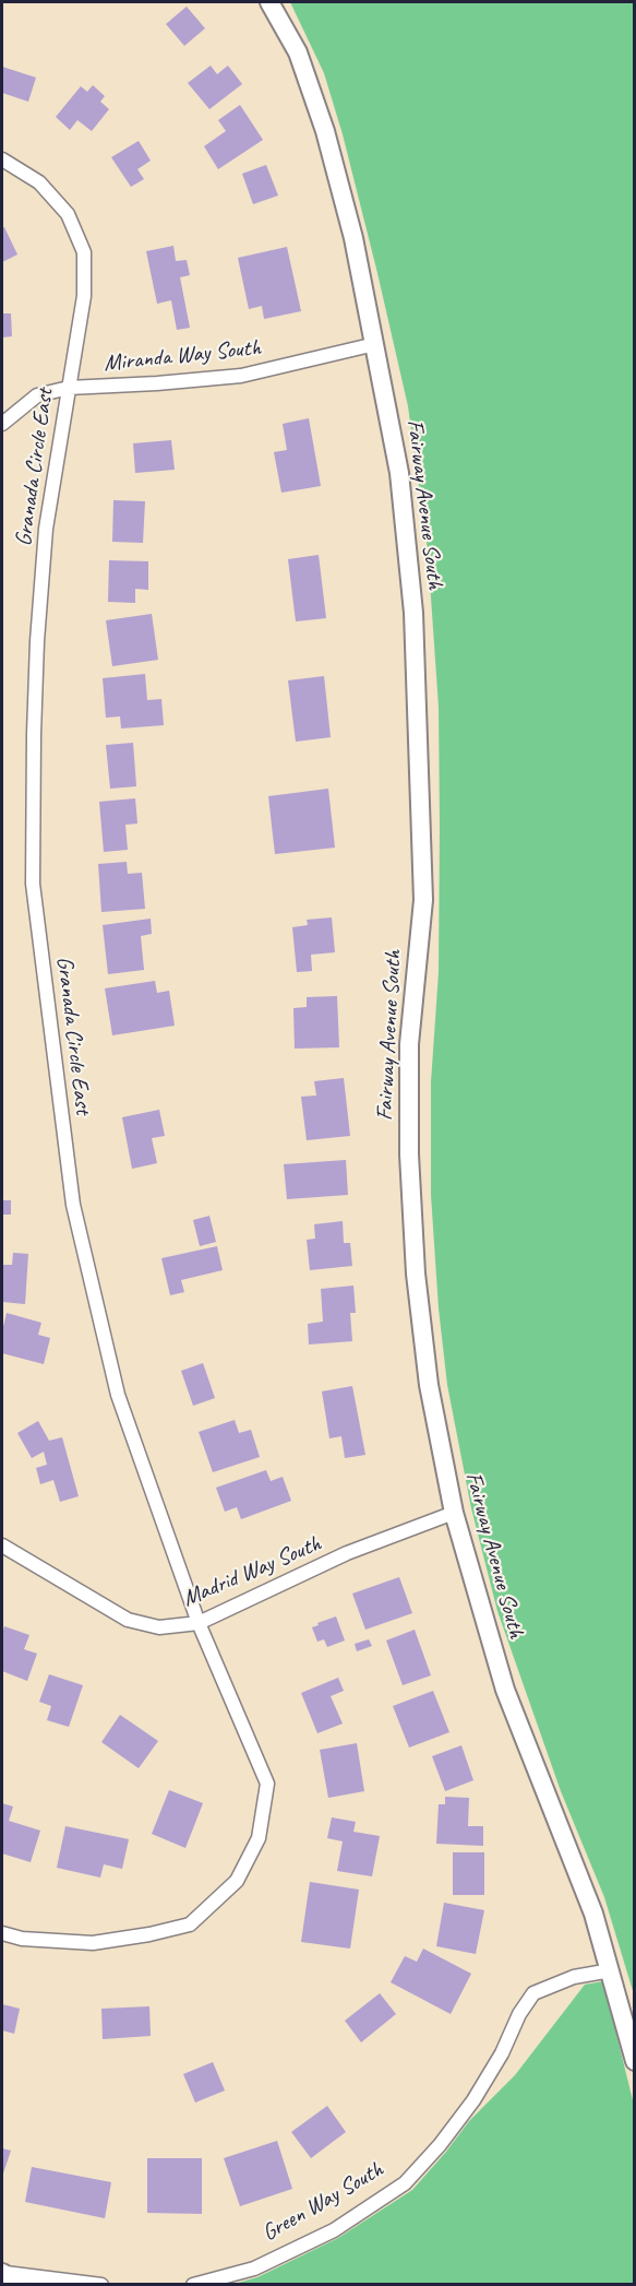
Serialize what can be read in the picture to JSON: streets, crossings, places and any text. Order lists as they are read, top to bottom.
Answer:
{
  "streets": {
    "street": [
      "Miranda Way South",
      "Granada Circle East",
      "Fairway Avenue South",
      "Madrid Way South",
      "Green Way South"
    ]
  },
  "crossings": [
    ["Miranda Way South", "Granada Circle East"],
    ["Miranda Way South", "Fairway Avenue South"],
    ["Granada Circle East", "Madrid Way South"],
    ["Fairway Avenue South", "Madrid Way South"],
    ["Fairway Avenue South", "Green Way South"]
  ]
}
